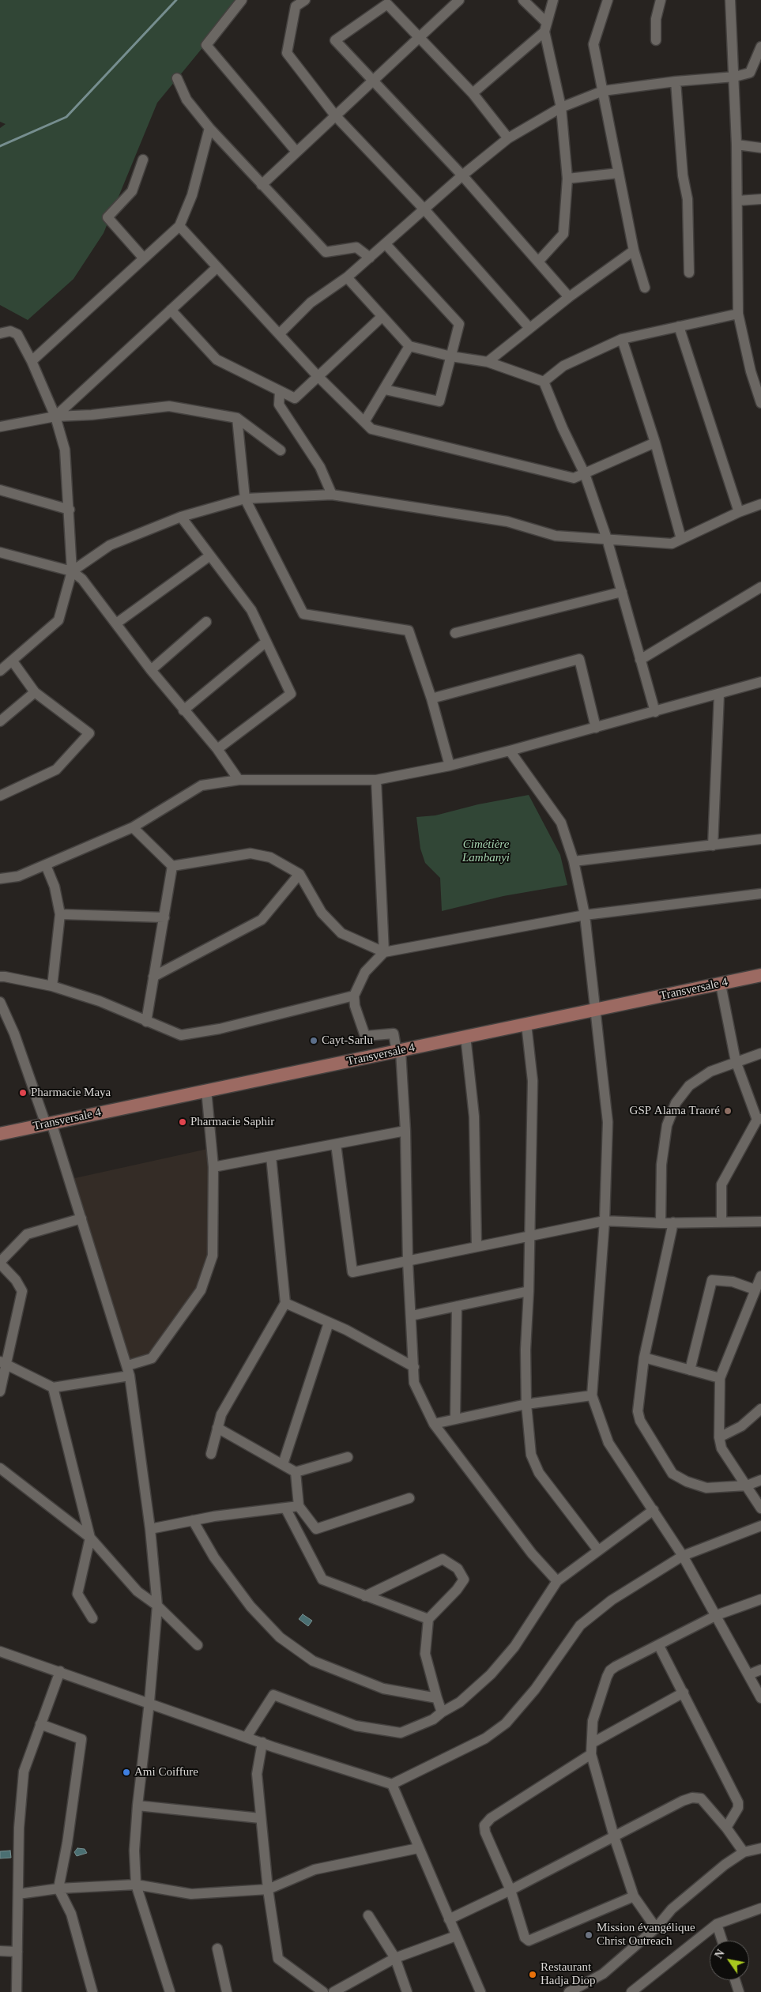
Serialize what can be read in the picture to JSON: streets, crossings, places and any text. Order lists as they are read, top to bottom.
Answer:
{
  "streets": {
    "main road": ["Transversale 4"]
  },
  "parks": ["Cimétière Lambanyi"],
  "places": [
    "Cayt-Sarlu",
    "Pharmacie Maya",
    "GSP Alama Traoré",
    "Pharmacie Saphir",
    "Ami Coiffure",
    "Mission évangélique Christ Outreach",
    "Restaurant Hadja Diop"
  ],
  "north": "top left"
}
